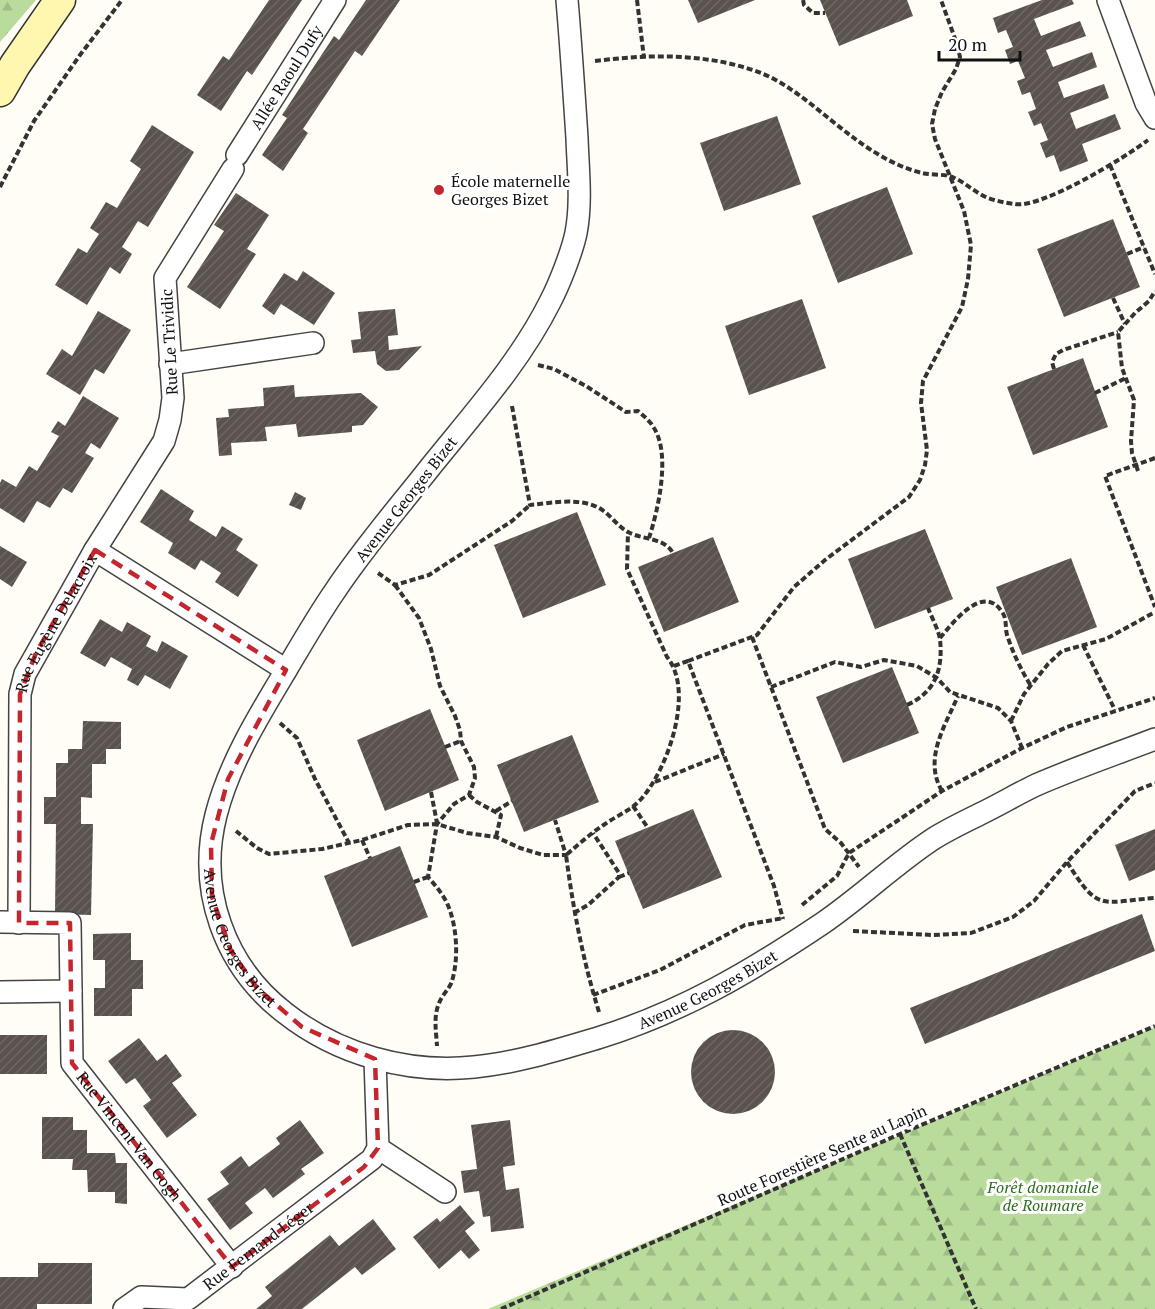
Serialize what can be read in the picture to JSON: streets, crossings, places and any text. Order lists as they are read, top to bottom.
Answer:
{
  "streets": {
    "street": [
      "Allée Raoul Dufy",
      "Rue Le Trividic",
      "Avenue Georges Bizet",
      "Rue Eugène Delacroix",
      "Rue Vincent Van Gogh",
      "Rue Fernand Léger"
    ],
    "path": ["Route Forestière Sente au Lapin"]
  },
  "crossings": [
    ["Allée Raoul Dufy", "Rue Le Trividic"],
    ["Rue Le Trividic", "Rue Eugène Delacroix"],
    ["Avenue Georges Bizet", "Rue Eugène Delacroix"],
    ["Rue Eugène Delacroix", "Rue Vincent Van Gogh"],
    ["Rue Vincent Van Gogh", "Rue Fernand Léger"]
  ],
  "parks": ["Forêt domaniale de Roumare"],
  "places": ["École maternelle Georges Bizet"],
  "scale_bar": "20 m"
}
